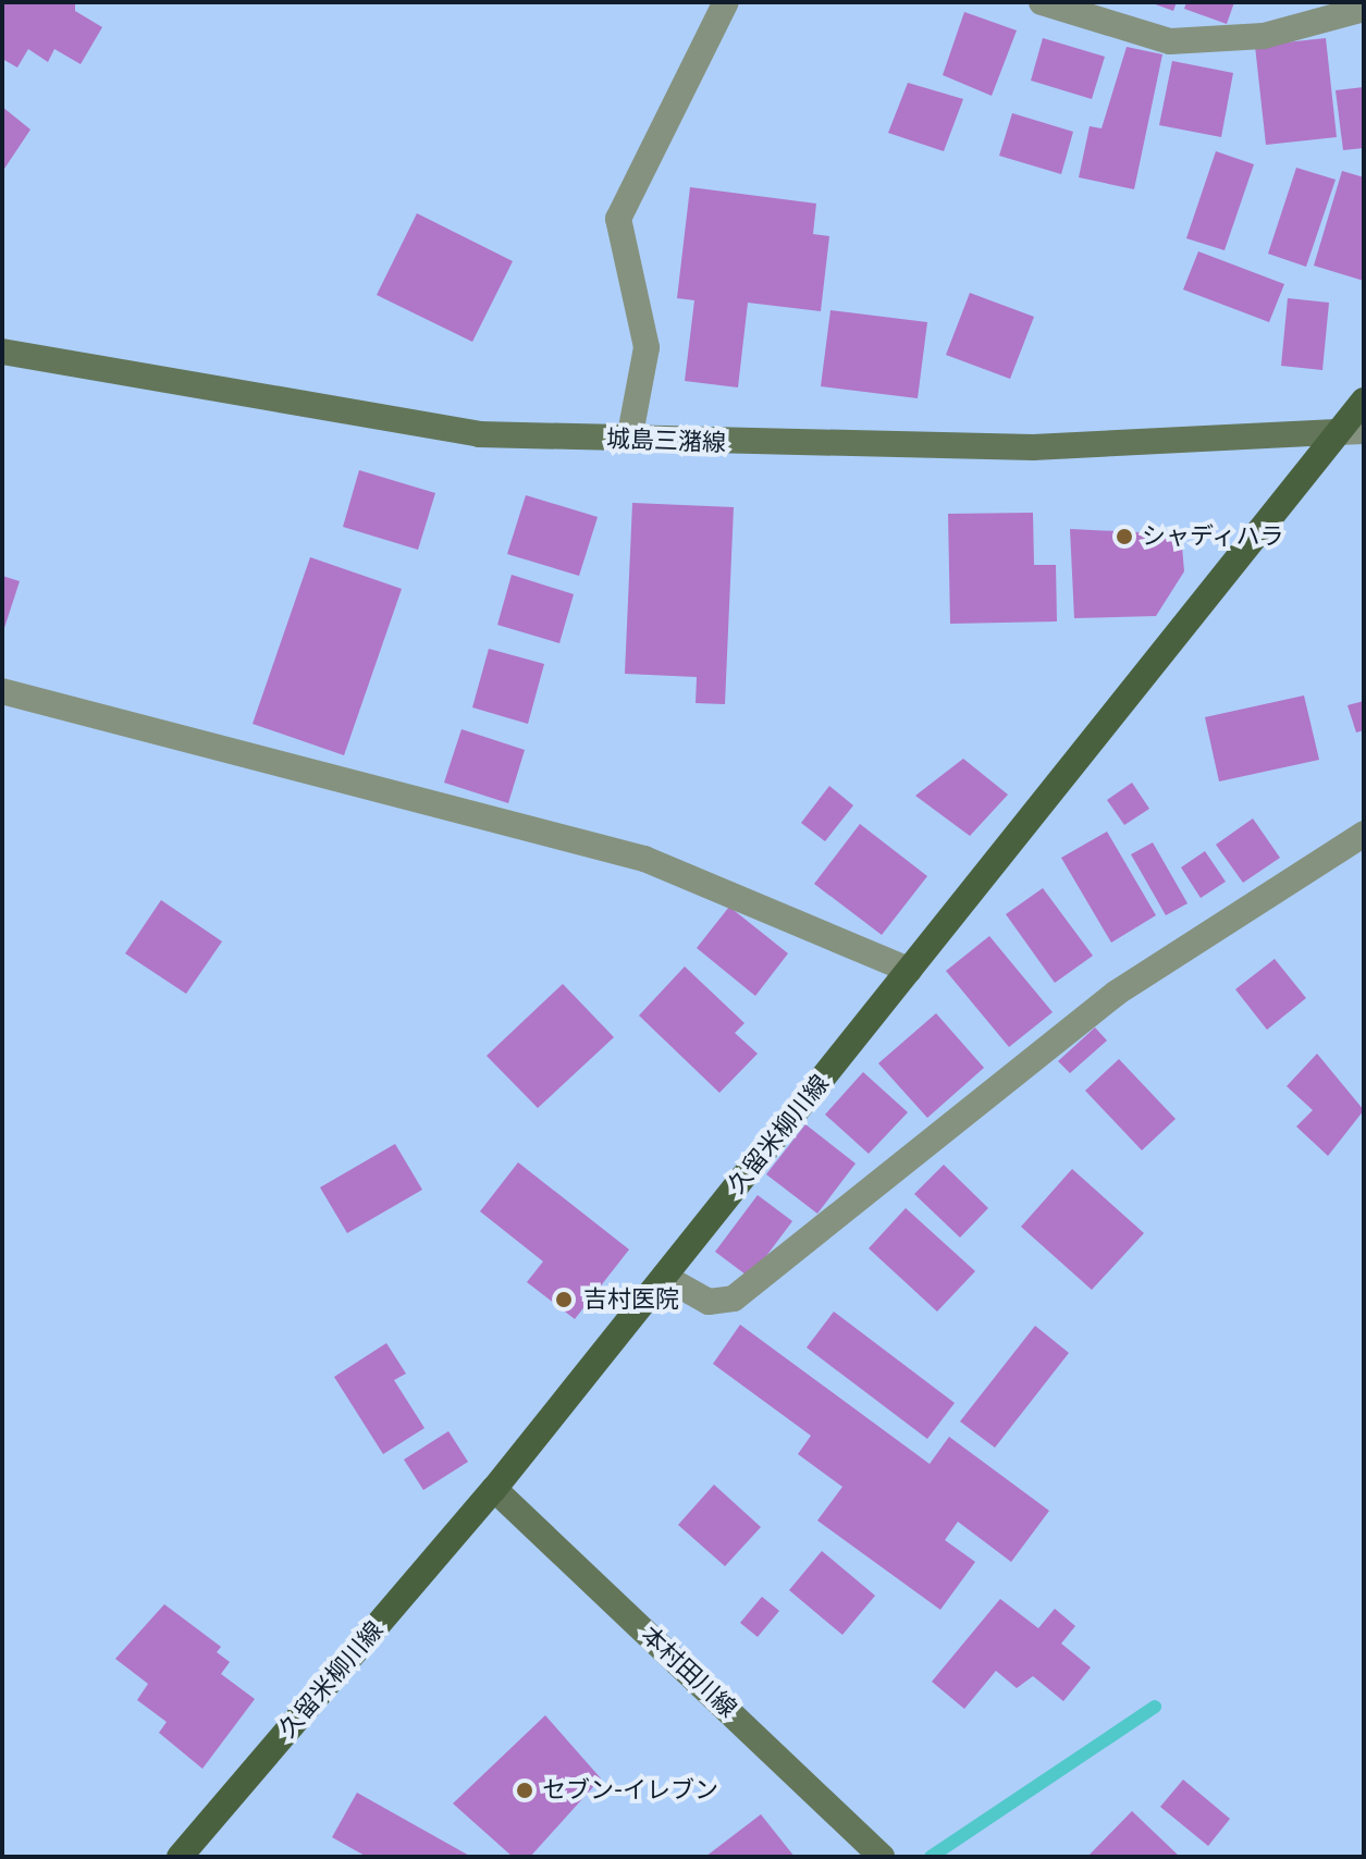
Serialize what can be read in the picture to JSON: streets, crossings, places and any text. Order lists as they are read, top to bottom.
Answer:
{
  "streets": {
    "main road": ["城島三潴線", "久留米柳川線", "本村田川線"]
  },
  "crossings": [
    ["城島三潴線", "久留米柳川線"],
    ["久留米柳川線", "本村田川線"]
  ],
  "places": ["シャディハラ", "吉村医院", "セブン-イレブン"]
}
